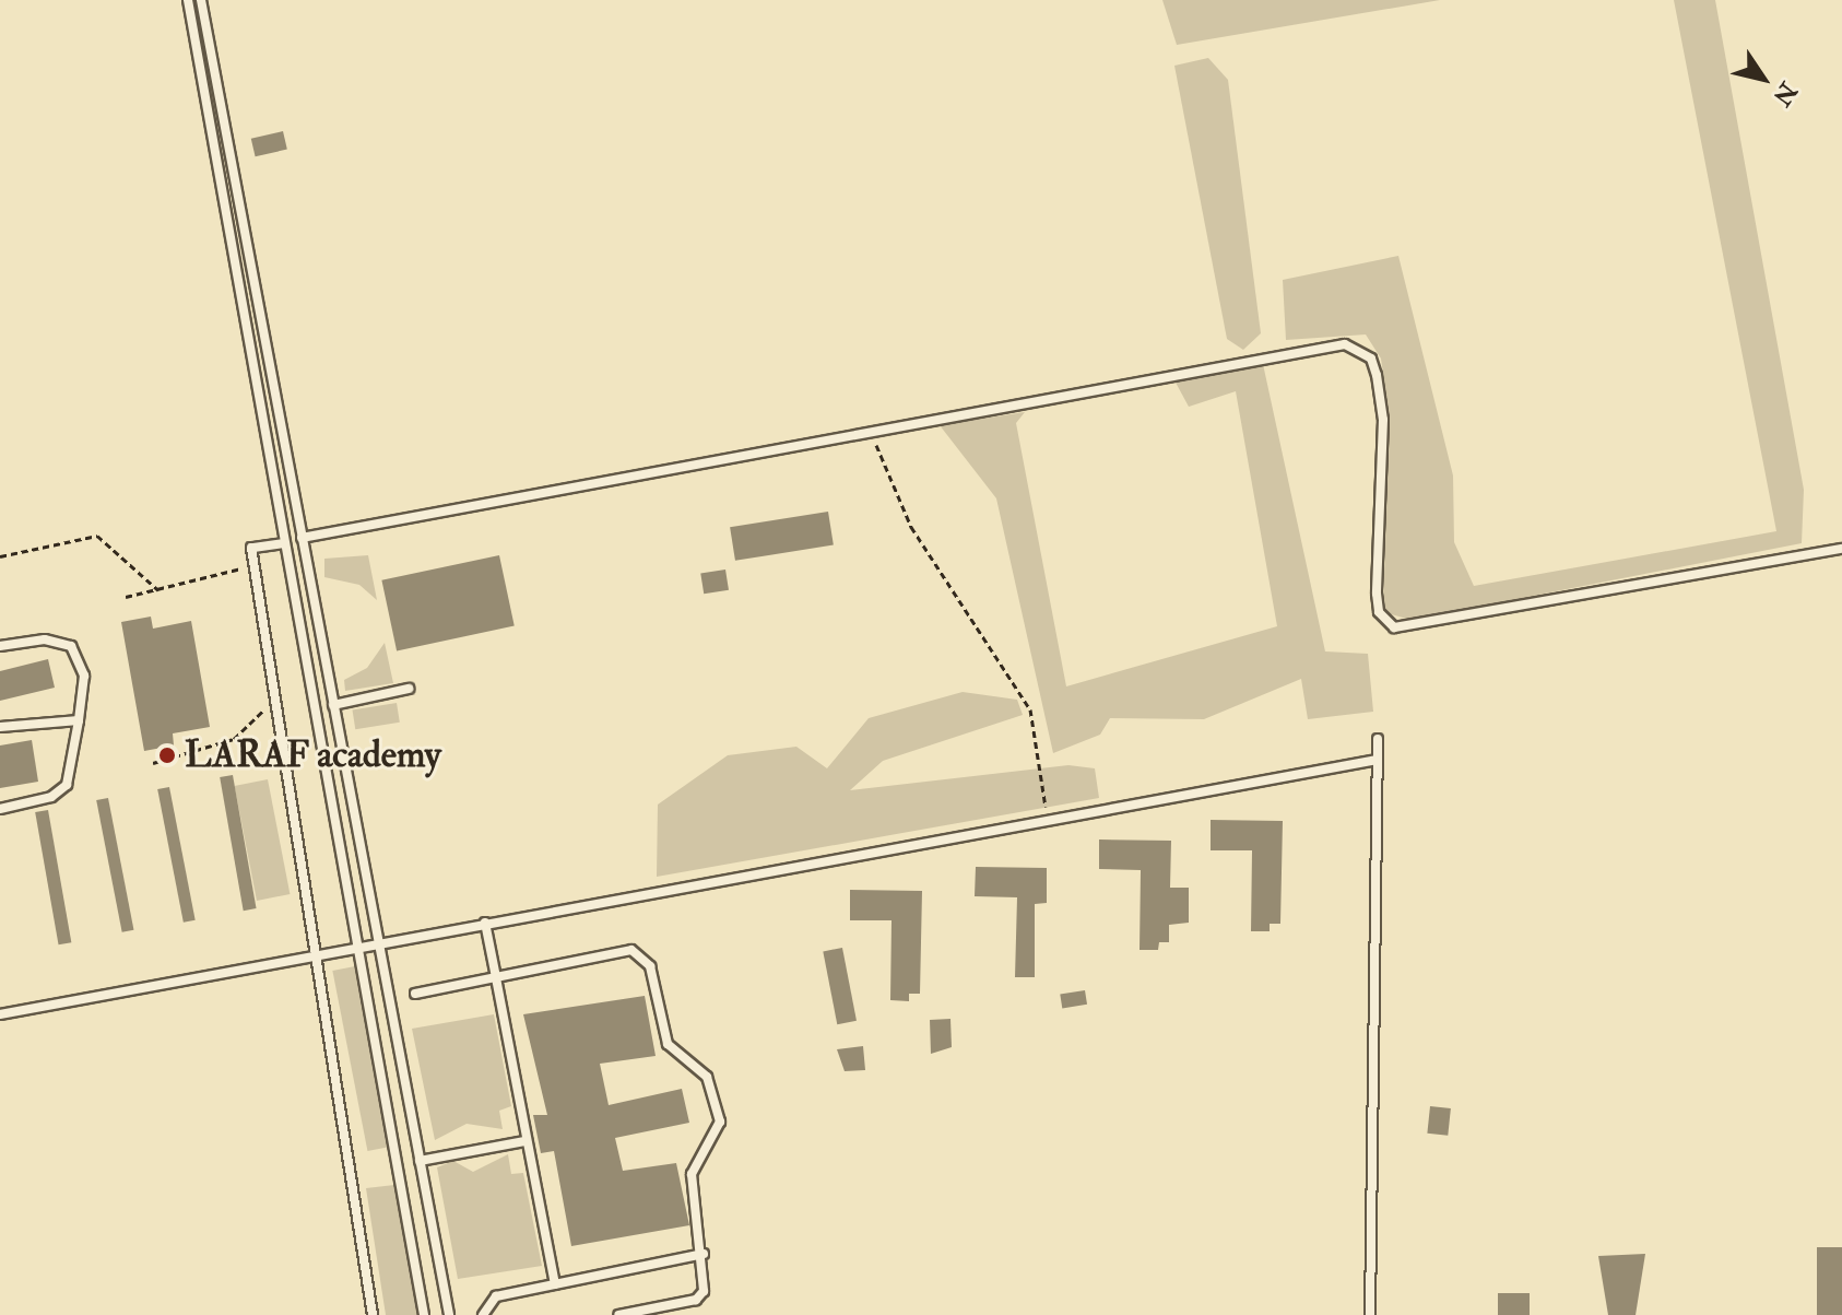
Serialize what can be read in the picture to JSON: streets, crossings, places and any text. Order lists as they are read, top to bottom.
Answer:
{
  "places": ["LARAF academy"],
  "north": "bottom right"
}
